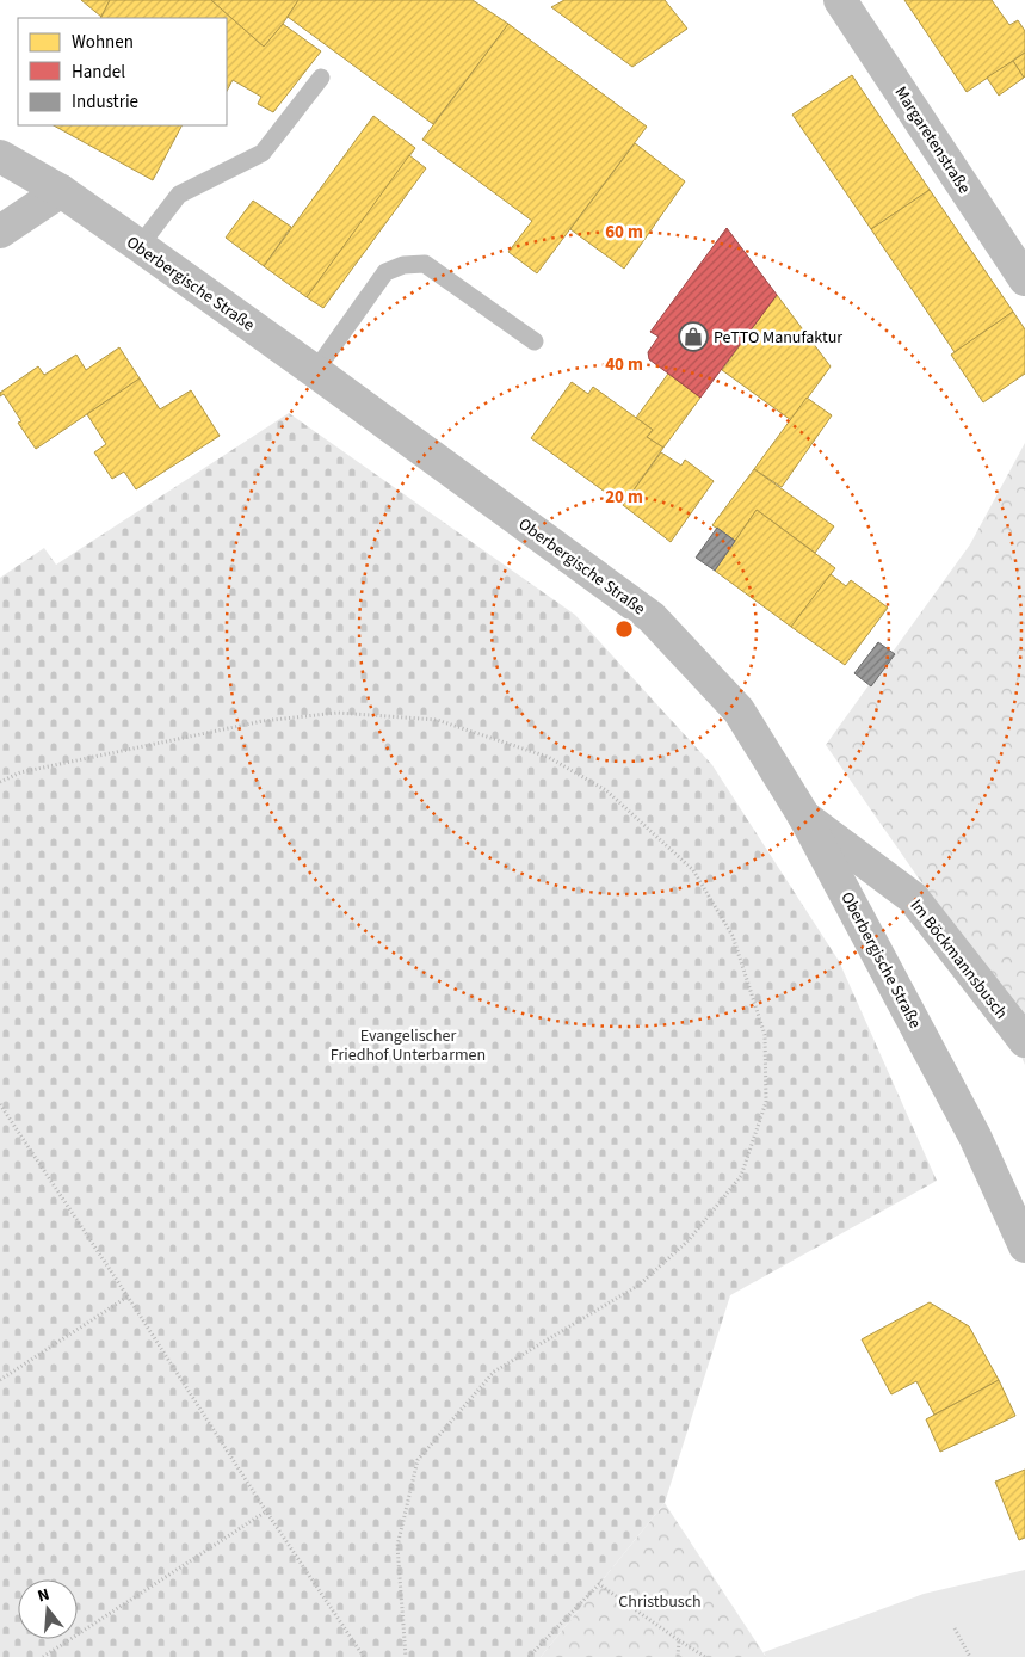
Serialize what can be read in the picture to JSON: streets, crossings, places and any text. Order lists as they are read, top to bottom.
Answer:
{
  "streets": {
    "street": ["Margaretenstraße", "Oberbergische Straße", "Im Böckmannsbusch"]
  },
  "crossings": [
    ["Oberbergische Straße", "Im Böckmannsbusch"]
  ],
  "parks": ["Evangelischer Friedhof Unterbarmen", "Christbusch"],
  "places": {
    "shop": ["PeTTO Manufaktur"]
  },
  "legend": ["Wohnen", "Handel", "Industrie"],
  "north": "top",
  "rings": ["60 m", "40 m", "20 m"]
}
